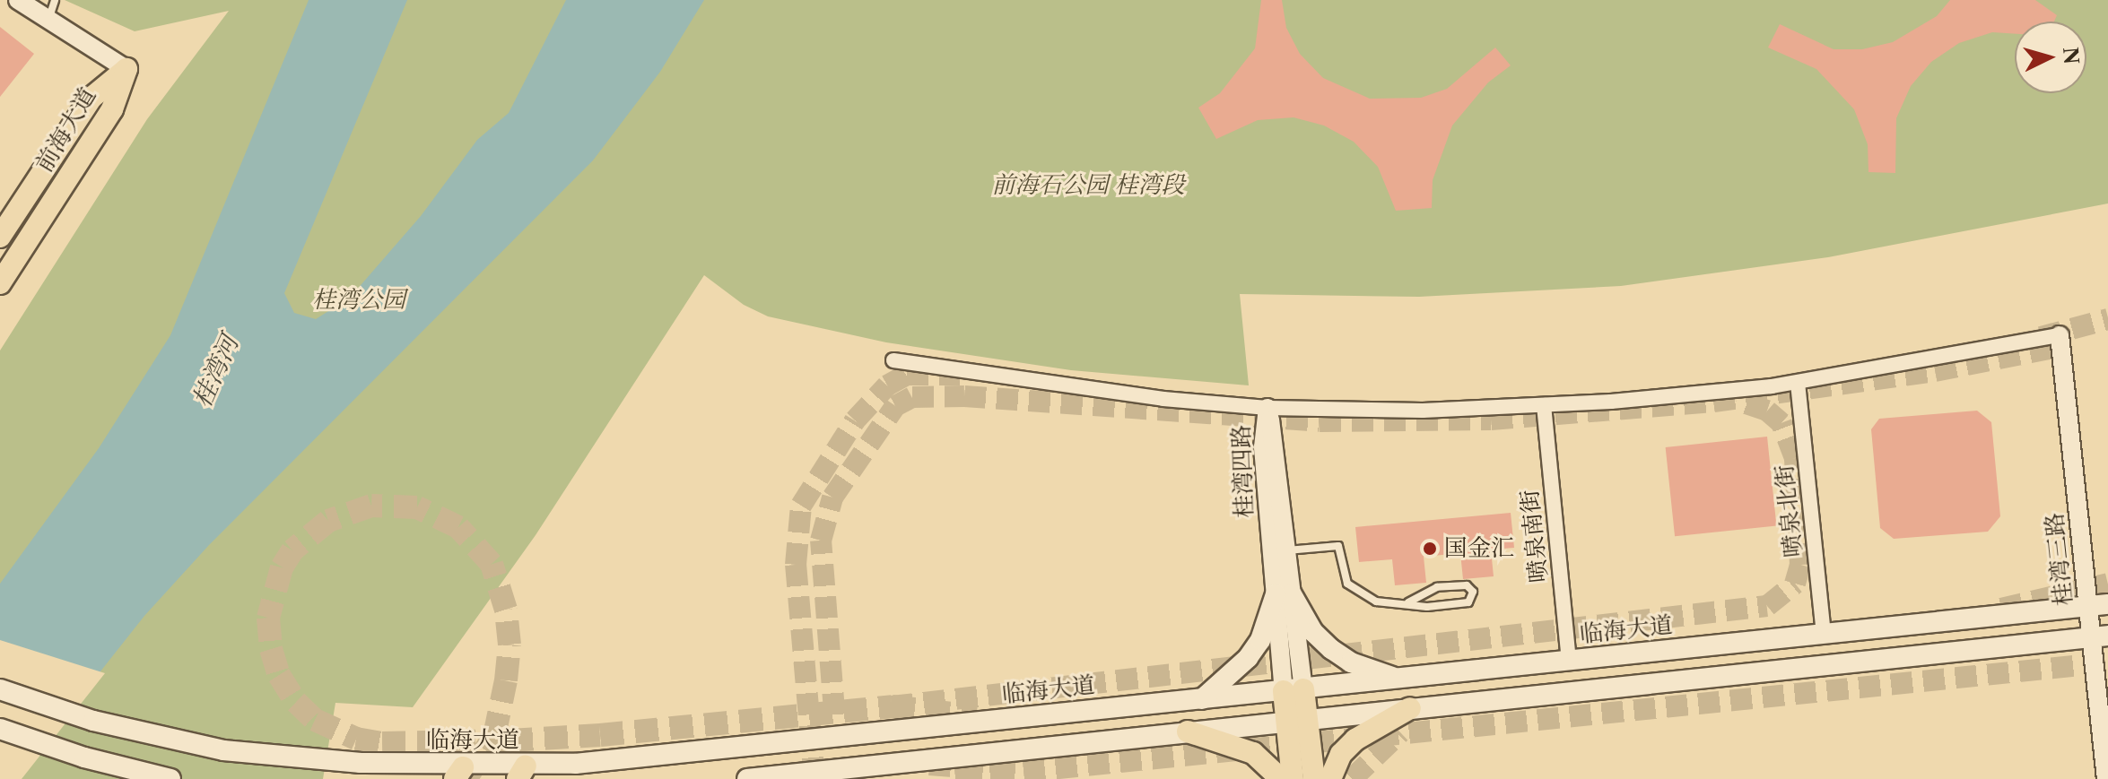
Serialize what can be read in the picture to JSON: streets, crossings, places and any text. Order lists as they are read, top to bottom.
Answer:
{
  "streets": {
    "main road": ["前海大道", "桂湾四路", "临海大道"],
    "street": ["喷泉北街", "喷泉南街", "桂湾三路"]
  },
  "crossings": [
    ["桂湾四路", "临海大道"],
    ["喷泉北街", "临海大道"],
    ["喷泉南街", "临海大道"],
    ["桂湾三路", "临海大道"]
  ],
  "water": ["桂湾河"],
  "parks": ["前海石公园 桂湾段", "桂湾公园"],
  "places": ["国金汇"],
  "north": "right"
}
